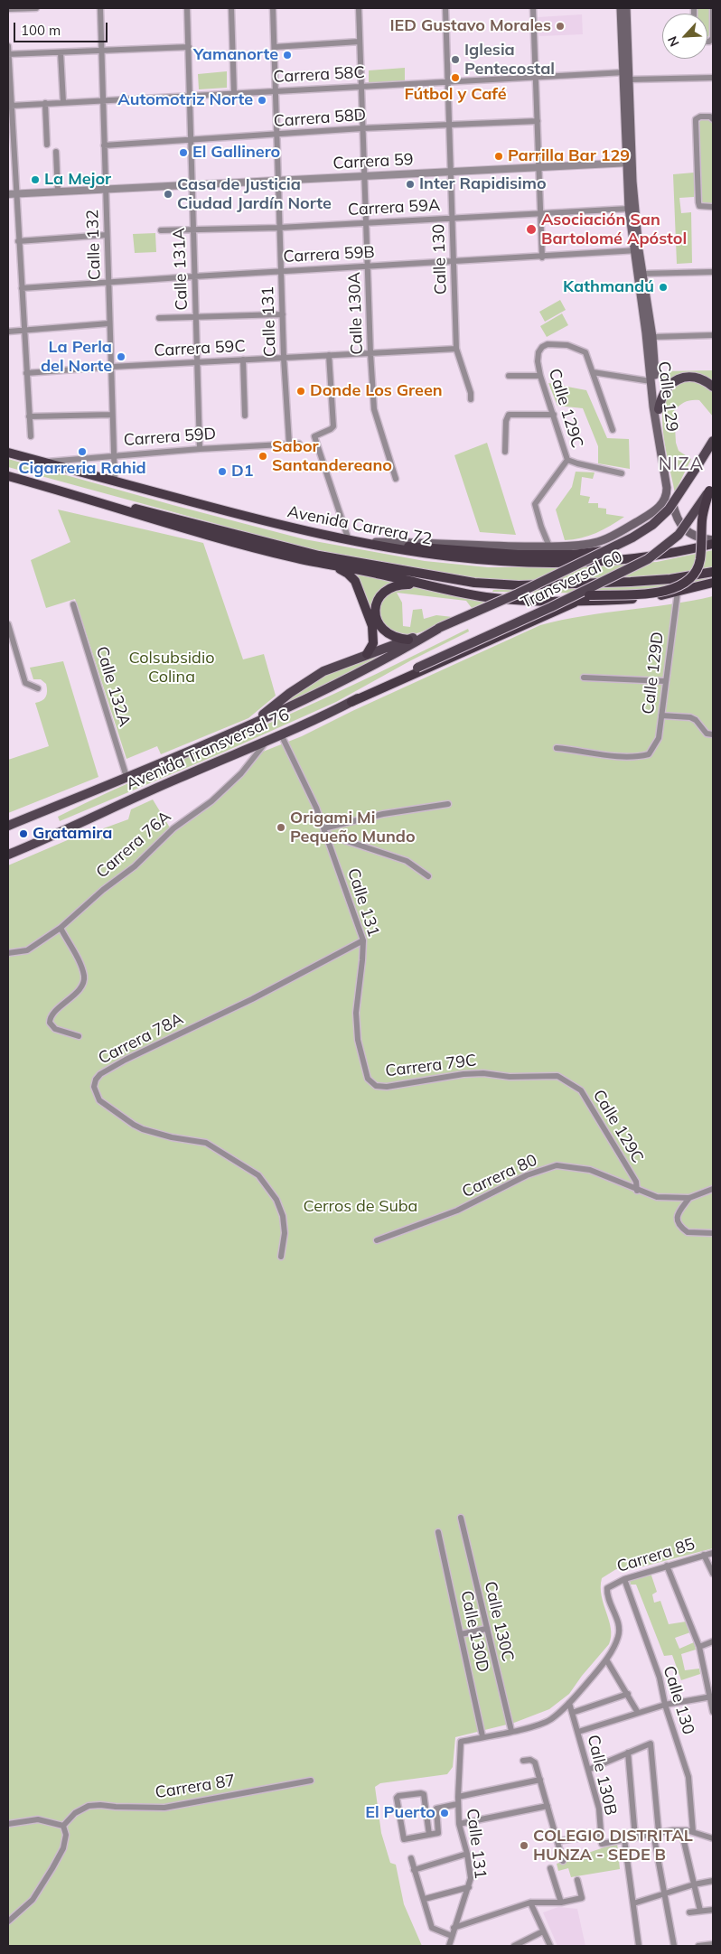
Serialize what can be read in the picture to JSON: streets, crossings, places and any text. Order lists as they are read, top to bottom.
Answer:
{
  "streets": {
    "highway": ["Avenida Carrera 72"],
    "main road": ["Calle 129", "Transversal 60", "Avenida Transversal 76"],
    "street": [
      "Carrera 58C",
      "Carrera 58D",
      "Carrera 59",
      "Carrera 59A",
      "Calle 132",
      "Carrera 59B",
      "Calle 130",
      "Calle 131A",
      "Calle 130A",
      "Calle 131",
      "Carrera 59C",
      "Calle 129C",
      "Carrera 59D",
      "Calle 129D",
      "Calle 132A",
      "Carrera 76A",
      "Carrera 78A",
      "Carrera 79C",
      "Carrera 80",
      "Carrera 85",
      "Calle 130C",
      "Calle 130D",
      "Calle 130B",
      "Carrera 87"
    ]
  },
  "crossings": [
    ["Carrera 58C", "Calle 132"],
    ["Carrera 58C", "Calle 130"],
    ["Carrera 58C", "Calle 131A"],
    ["Carrera 58C", "Calle 130A"],
    ["Carrera 58C", "Calle 131"],
    ["Carrera 58C", "Calle 129"],
    ["Carrera 58D", "Calle 132"],
    ["Carrera 58D", "Calle 130"],
    ["Carrera 58D", "Calle 131A"],
    ["Carrera 58D", "Calle 130A"],
    ["Carrera 58D", "Calle 131"],
    ["Carrera 59", "Calle 132"],
    ["Carrera 59", "Calle 130"],
    ["Carrera 59", "Calle 131A"],
    ["Carrera 59", "Calle 130A"],
    ["Carrera 59", "Calle 131"],
    ["Carrera 59", "Calle 129"],
    ["Carrera 59A", "Calle 130"],
    ["Carrera 59A", "Calle 131A"],
    ["Carrera 59A", "Calle 130A"],
    ["Carrera 59A", "Calle 131"],
    ["Carrera 59A", "Calle 129"],
    ["Calle 132", "Carrera 59B"],
    ["Calle 132", "Carrera 59C"],
    ["Calle 132", "Carrera 59D"],
    ["Calle 132", "Avenida Carrera 72"],
    ["Carrera 59B", "Calle 130"],
    ["Carrera 59B", "Calle 131A"],
    ["Carrera 59B", "Calle 130A"],
    ["Carrera 59B", "Calle 131"],
    ["Carrera 59B", "Calle 129"],
    ["Calle 130", "Carrera 59C"],
    ["Calle 130", "Carrera 85"],
    ["Calle 131A", "Carrera 59C"],
    ["Calle 131A", "Carrera 59D"],
    ["Calle 130A", "Carrera 59C"],
    ["Calle 131", "Carrera 59C"],
    ["Calle 131", "Carrera 59D"],
    ["Calle 131", "Avenida Transversal 76"],
    ["Calle 131", "Carrera 78A"],
    ["Calle 131", "Carrera 79C"],
    ["Calle 131", "Calle 130D"],
    ["Calle 129", "Calle 129C"],
    ["Calle 129", "Avenida Carrera 72"],
    ["Calle 129C", "Carrera 79C"],
    ["Calle 129C", "Carrera 80"],
    ["Carrera 59D", "Avenida Carrera 72"],
    ["Transversal 60", "Avenida Transversal 76"],
    ["Calle 132A", "Avenida Transversal 76"],
    ["Avenida Transversal 76", "Carrera 76A"]
  ],
  "districts": ["NIZA"],
  "parks": ["Colsubsidio Colina", "Cerros de Suba"],
  "places": [
    "IED Gustavo Morales",
    "Yamanorte",
    "Iglesia Pentecostal",
    "Fútbol y Café",
    "Automotriz Norte",
    "El Gallinero",
    "Parrilla Bar 129",
    "La Mejor",
    "Inter Rapidisimo",
    "Casa de Justicia Ciudad Jardín Norte",
    "Asociación San Bartolomé Apóstol",
    "Kathmandú",
    "La Perla del Norte",
    "Donde Los Green",
    "Cigarreria Rahid",
    "Sabor Santandereano",
    "D1",
    "Origami Mi Pequeño Mundo",
    "Gratamira",
    "El Puerto",
    "COLEGIO DISTRITAL HUNZA - SEDE B"
  ],
  "scale_bar": "100 m",
  "north": "bottom left"
}
